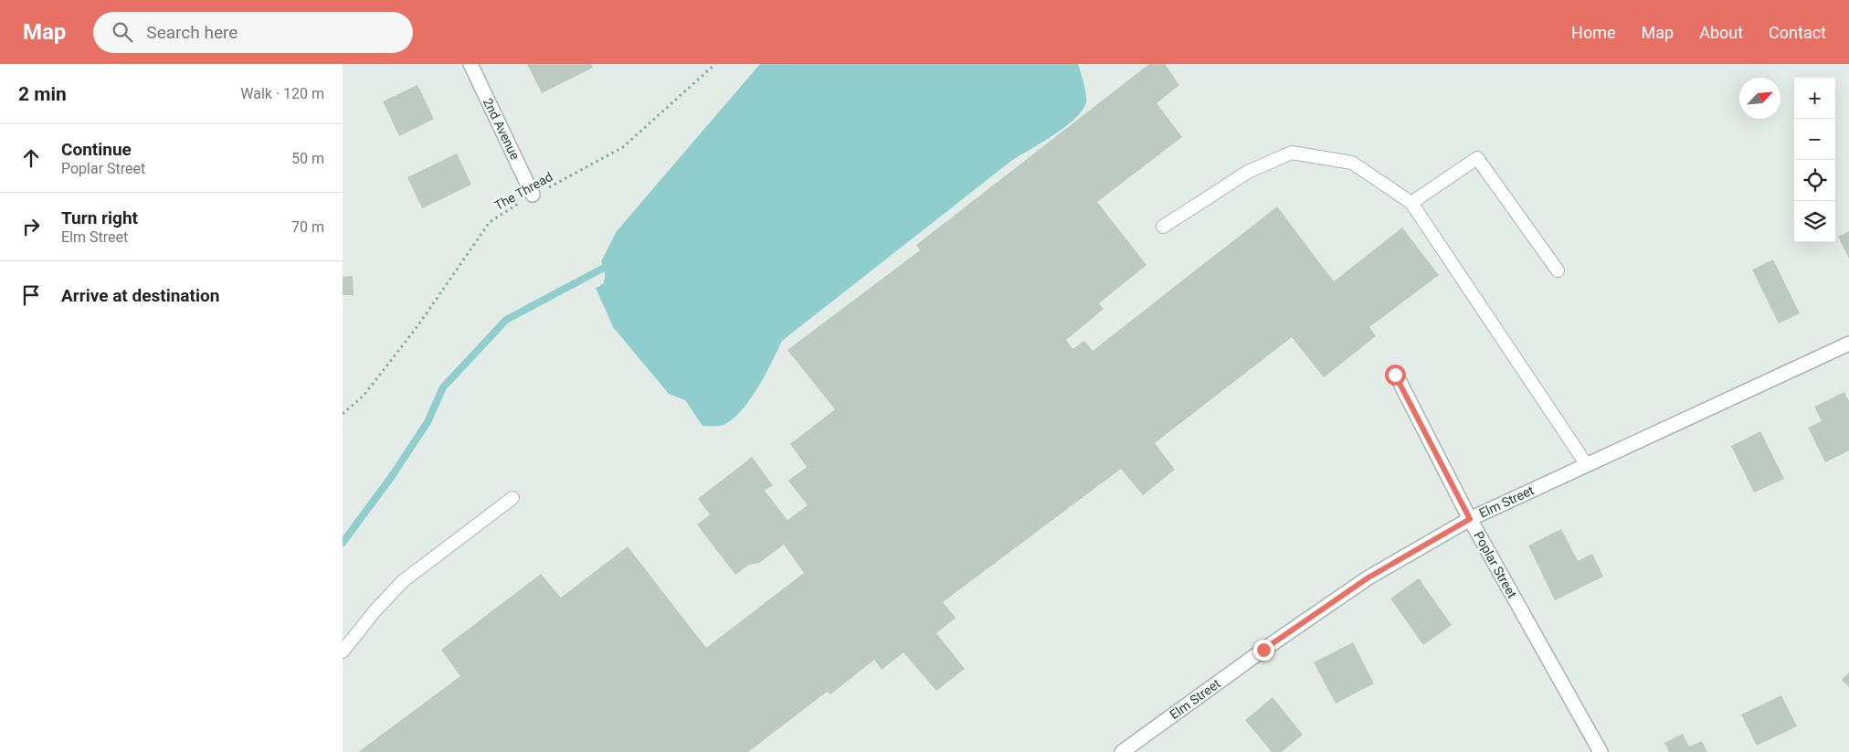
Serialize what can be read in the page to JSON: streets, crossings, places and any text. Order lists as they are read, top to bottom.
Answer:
{
  "streets": {
    "street": ["2nd Avenue", "Elm Street", "Poplar Street"],
    "path": ["The Thread"]
  },
  "crossings": [
    ["2nd Avenue", "The Thread"],
    ["Elm Street", "Poplar Street"]
  ],
  "north": "top right",
  "page": {
    "header": "Map",
    "search": "Search here",
    "nav": [
      "Home",
      "Map",
      "About",
      "Contact"
    ],
    "heading": ["2 min", "Walk · 120 m"],
    "map_buttons": ["+", "−"],
    "list": [
      ["Continue", "Poplar Street", "50 m"],
      ["Turn right", "Elm Street", "70 m"],
      "Arrive at destination"
    ]
  }
}
